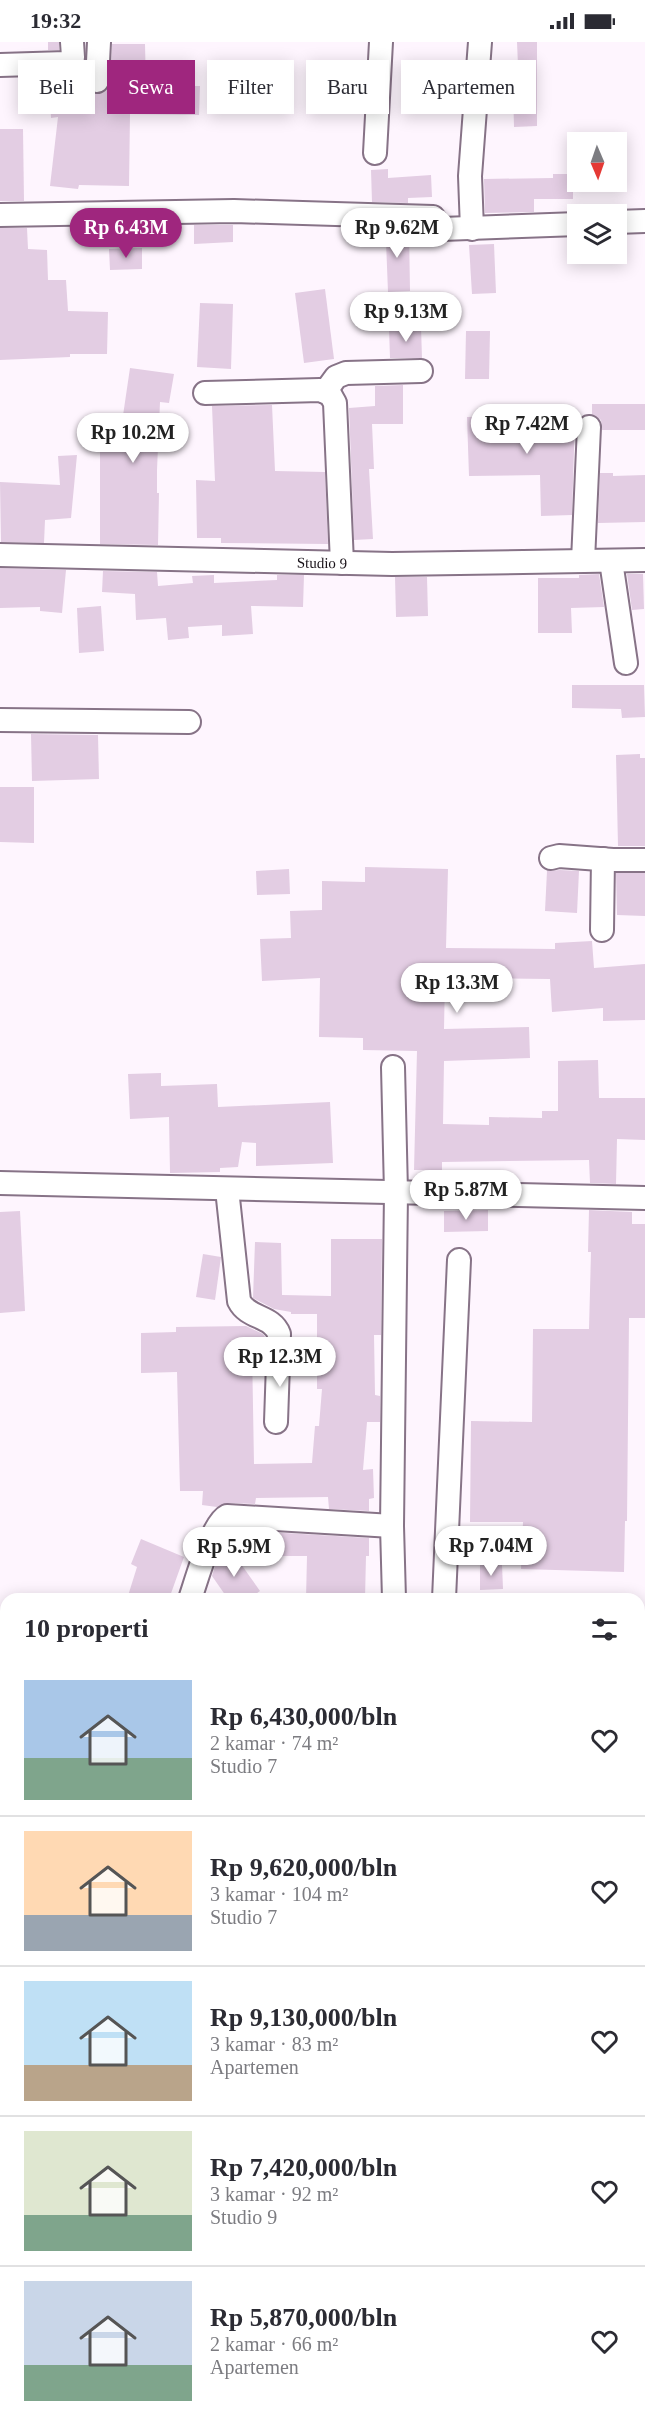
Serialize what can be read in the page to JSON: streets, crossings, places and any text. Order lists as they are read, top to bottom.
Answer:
{
  "streets": {
    "street": ["Studio 9"]
  },
  "north": "bottom",
  "page": {
    "status": "19:32",
    "chip": [
      "Beli",
      "Sewa",
      "Filter",
      "Baru",
      "Apartemen"
    ],
    "price": [
      "Rp 6.43M",
      "Rp 9.62M",
      "Rp 9.13M",
      "Rp 7.42M",
      "Rp 10.2M",
      "Rp 13.3M",
      "Rp 5.87M",
      "Rp 12.3M",
      "Rp 7.04M",
      "Rp 5.9M"
    ],
    "heading": "10 properti",
    "list": [
      {
        "name": "Rp 6,430,000/bln",
        "note": "2 kamar · 74 m² · Studio 7"
      },
      {
        "name": "Rp 9,620,000/bln",
        "note": "3 kamar · 104 m² · Studio 7"
      },
      {
        "name": "Rp 9,130,000/bln",
        "note": "3 kamar · 83 m² · Apartemen"
      },
      {
        "name": "Rp 7,420,000/bln",
        "note": "3 kamar · 92 m² · Studio 9"
      },
      {
        "name": "Rp 5,870,000/bln",
        "note": "2 kamar · 66 m² · Apartemen"
      }
    ]
  }
}
